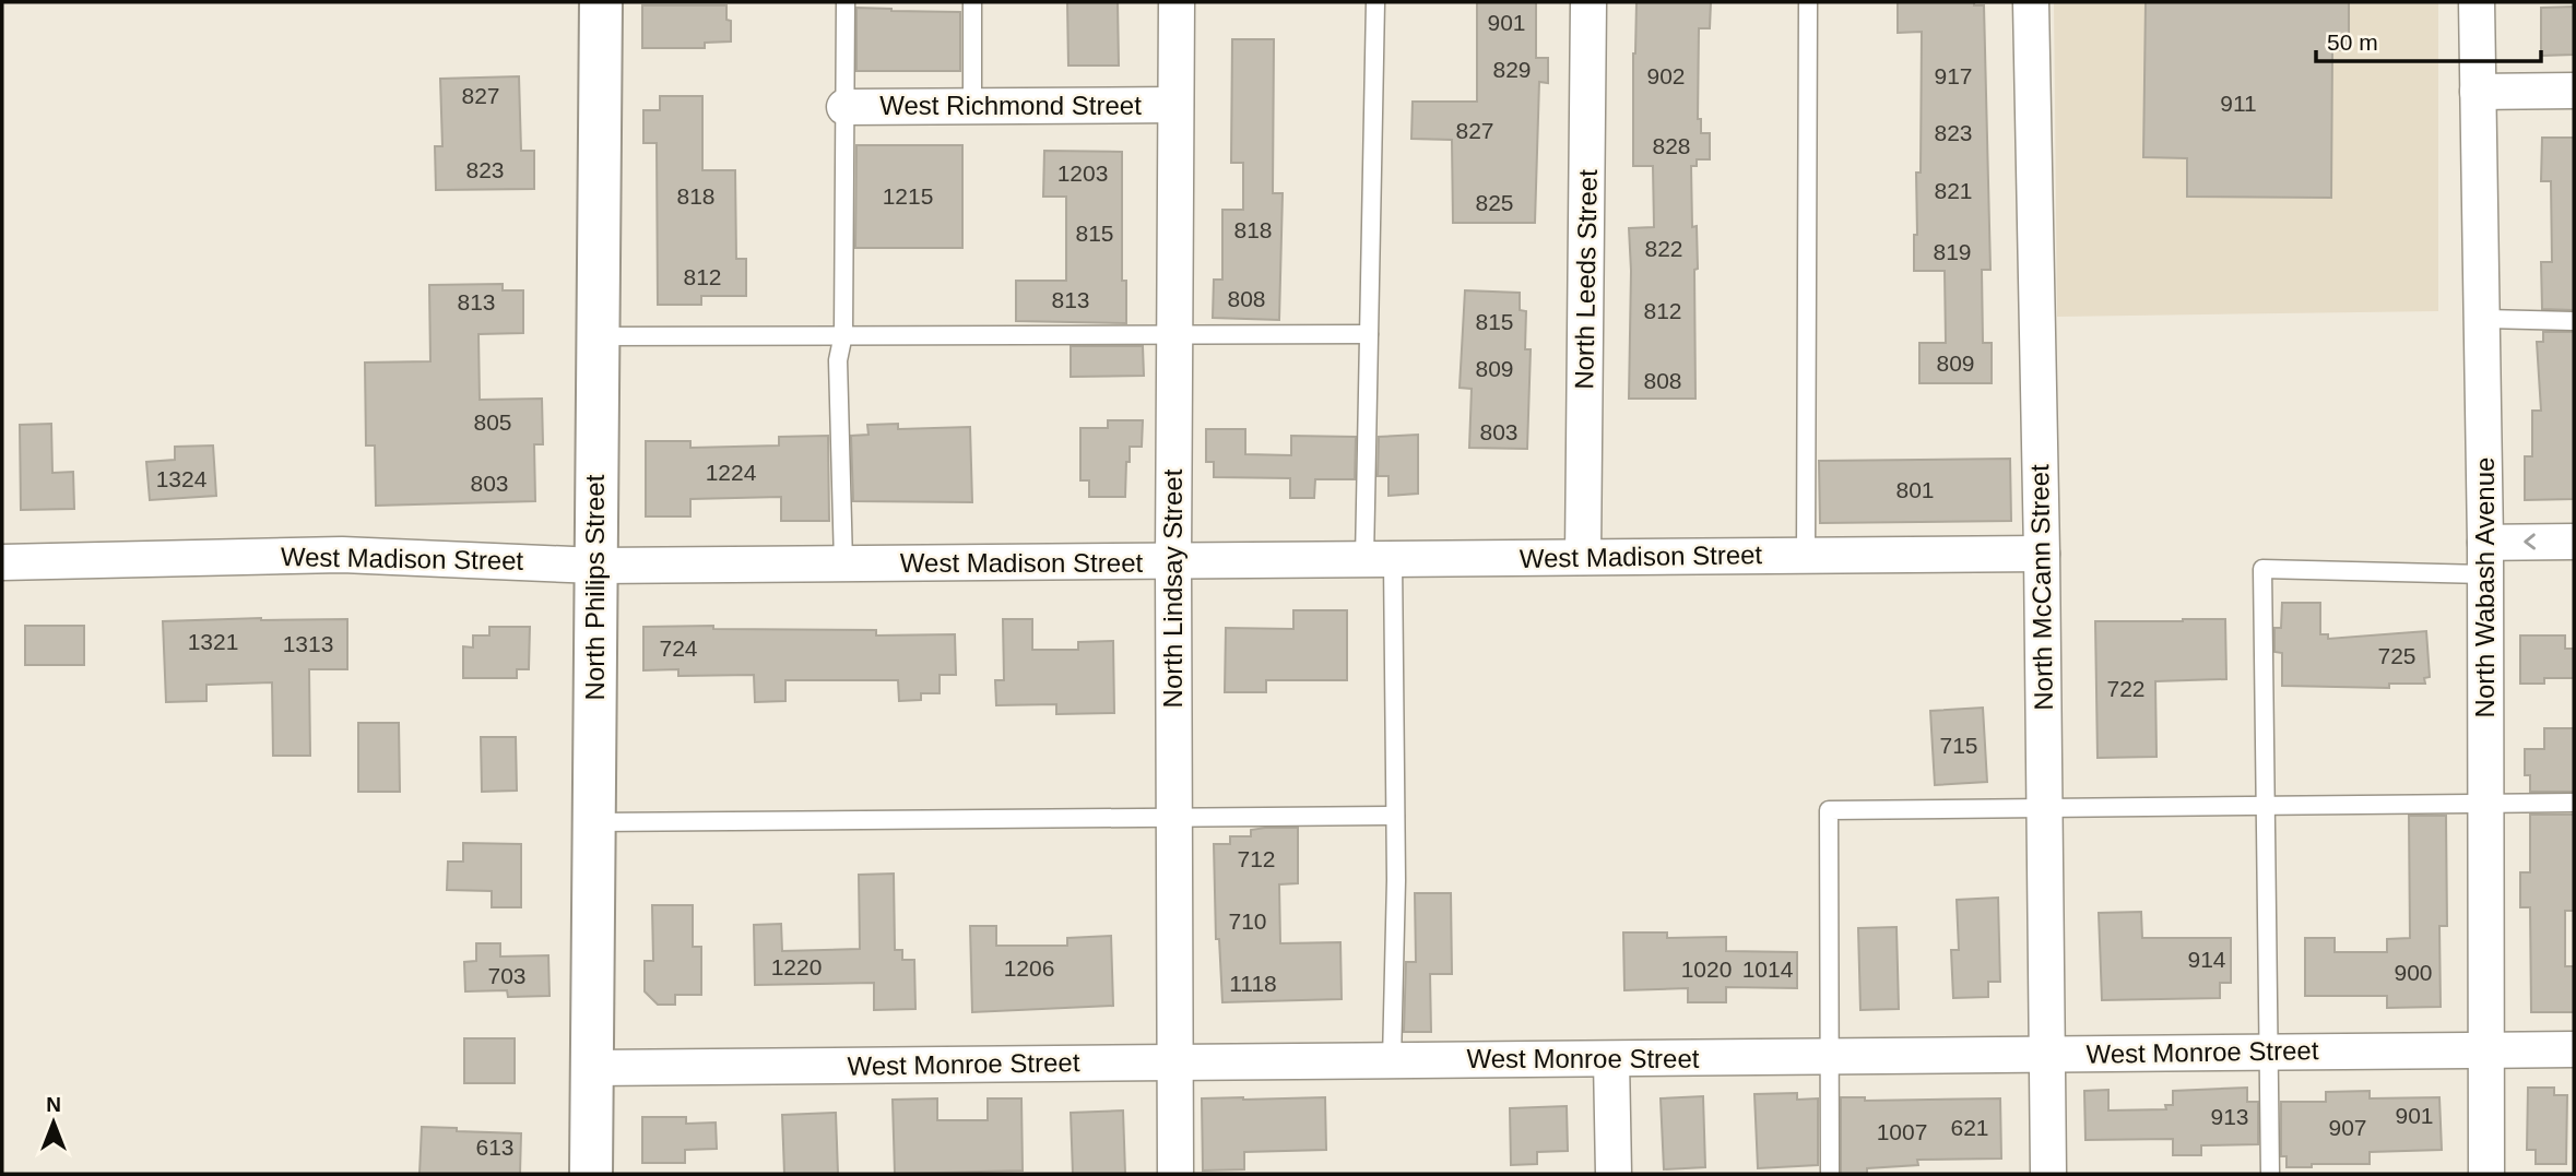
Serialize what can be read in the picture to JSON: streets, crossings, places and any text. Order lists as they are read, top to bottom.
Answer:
{
  "streets": {
    "street": [
      "West Richmond Street",
      "North Leeds Street",
      "West Madison Street",
      "North Philips Street",
      "North McCann Street",
      "North Wabash Avenue",
      "North Lindsay Street",
      "West Monroe Street"
    ]
  },
  "crossings": [
    ["West Richmond Street", "North Lindsay Street"],
    ["North Leeds Street", "West Madison Street"],
    ["West Madison Street", "North Philips Street"],
    ["West Madison Street", "North McCann Street"],
    ["West Madison Street", "North Lindsay Street"],
    ["North Philips Street", "West Monroe Street"],
    ["North McCann Street", "West Monroe Street"],
    ["North Wabash Avenue", "West Monroe Street"],
    ["North Lindsay Street", "West Monroe Street"]
  ],
  "house_numbers": [
    "901",
    "829",
    "902",
    "917",
    "827",
    "911",
    "827",
    "823",
    "828",
    "823",
    "1203",
    "821",
    "818",
    "1215",
    "825",
    "818",
    "815",
    "822",
    "819",
    "812",
    "808",
    "813",
    "813",
    "812",
    "815",
    "809",
    "809",
    "808",
    "805",
    "803",
    "1224",
    "1324",
    "803",
    "801",
    "1321",
    "1313",
    "724",
    "725",
    "722",
    "715",
    "712",
    "710",
    "914",
    "1220",
    "1206",
    "1020",
    "1014",
    "900",
    "703",
    "1118",
    "901",
    "913",
    "621",
    "907",
    "1007",
    "613"
  ],
  "scale_bar": "50 m",
  "north": "top"
}
